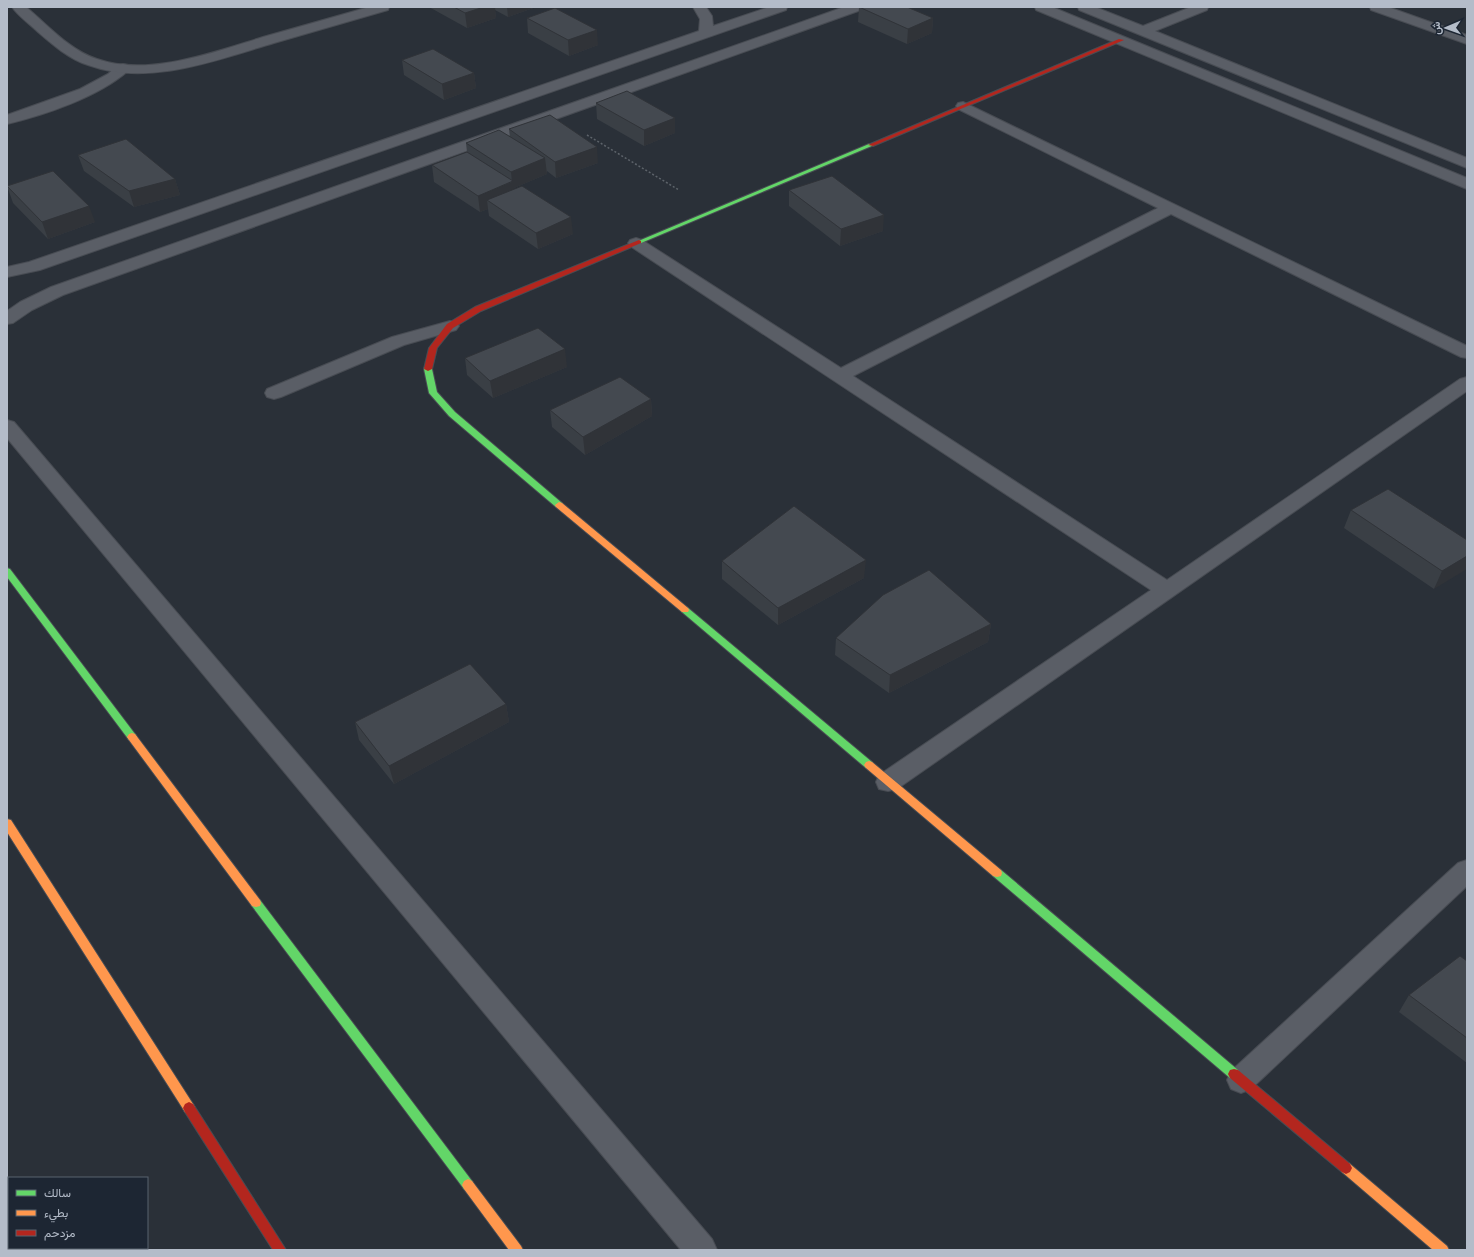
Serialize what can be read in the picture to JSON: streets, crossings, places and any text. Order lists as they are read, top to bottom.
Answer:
{
  "legend": ["سالك", "بطيء", "مزدحم"],
  "north": "left"
}
